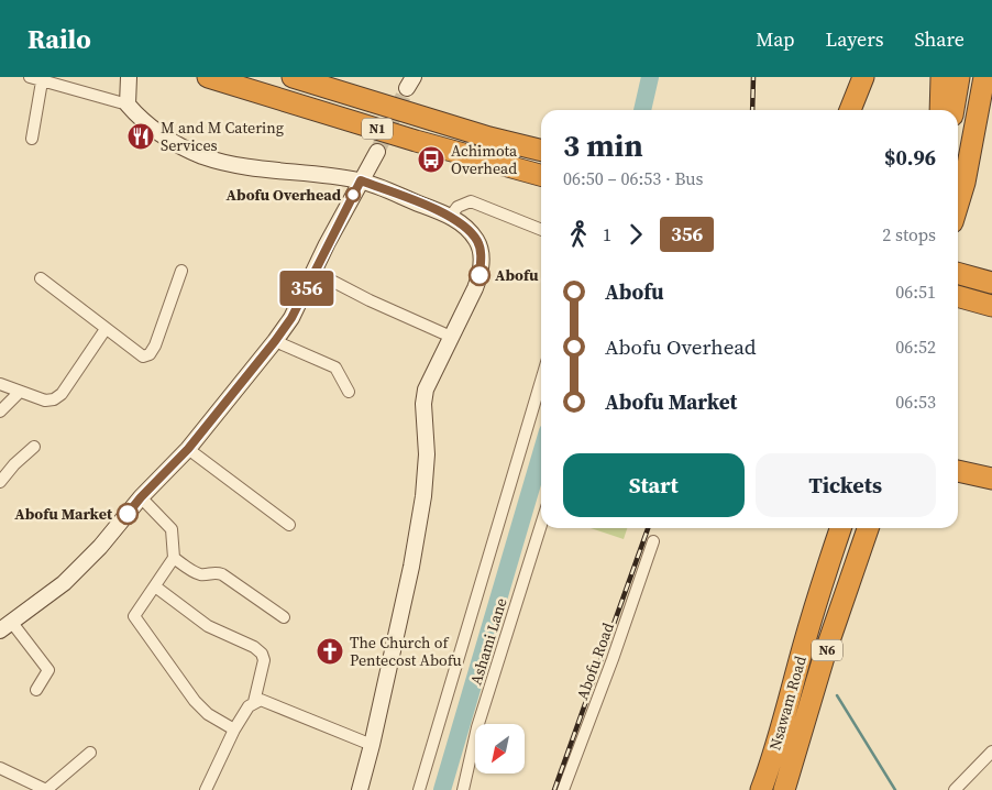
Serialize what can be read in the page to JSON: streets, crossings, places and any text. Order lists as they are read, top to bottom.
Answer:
{
  "streets": {
    "highway": ["N1", "N6", "Nsawam Road"],
    "street": ["Ashami Lane", "Abofu Road"]
  },
  "places": {
    "restaurant": ["M and M Catering Services"],
    "bus stop": ["Achimota Overhead"],
    "other": ["Abofu Overhead", "Abofu", "Abofu Market"],
    "church": ["The Church of Pentecost Abofu"]
  },
  "lines": ["bus line 356"],
  "north": "bottom left",
  "page": {
    "header": "Railo",
    "nav": ["Map", "Layers", "Share"],
    "on_map": "356",
    "heading": ["3 min", "06:50 – 06:53 · Bus", "$0.96"],
    "legs": ["1", "356", "2 stops"],
    "list": [
      {
        "name": "Abofu",
        "value": "06:51"
      },
      {
        "name": "Abofu Overhead",
        "value": "06:52"
      },
      {
        "name": "Abofu Market",
        "value": "06:53"
      }
    ],
    "buttons": ["Start", "Tickets"]
  }
}
